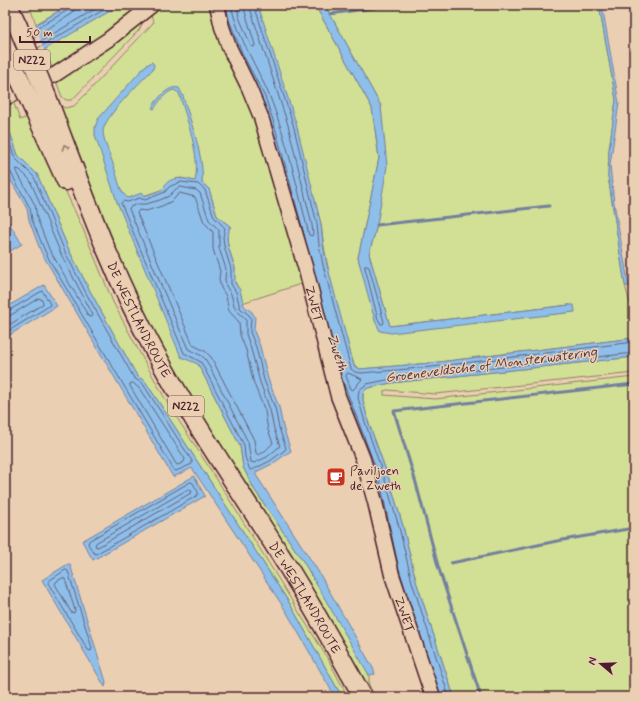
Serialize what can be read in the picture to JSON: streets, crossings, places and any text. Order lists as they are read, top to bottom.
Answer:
{
  "streets": {
    "main road": ["N222", "DE WESTLANDROUTE"],
    "street": ["ZWET"]
  },
  "water": ["Zweth", "Groeneveldsche of Monsterwatering"],
  "places": {
    "cafe": ["Paviljoen de Zweth"]
  },
  "scale_bar": "50 m",
  "north": "left"
}
